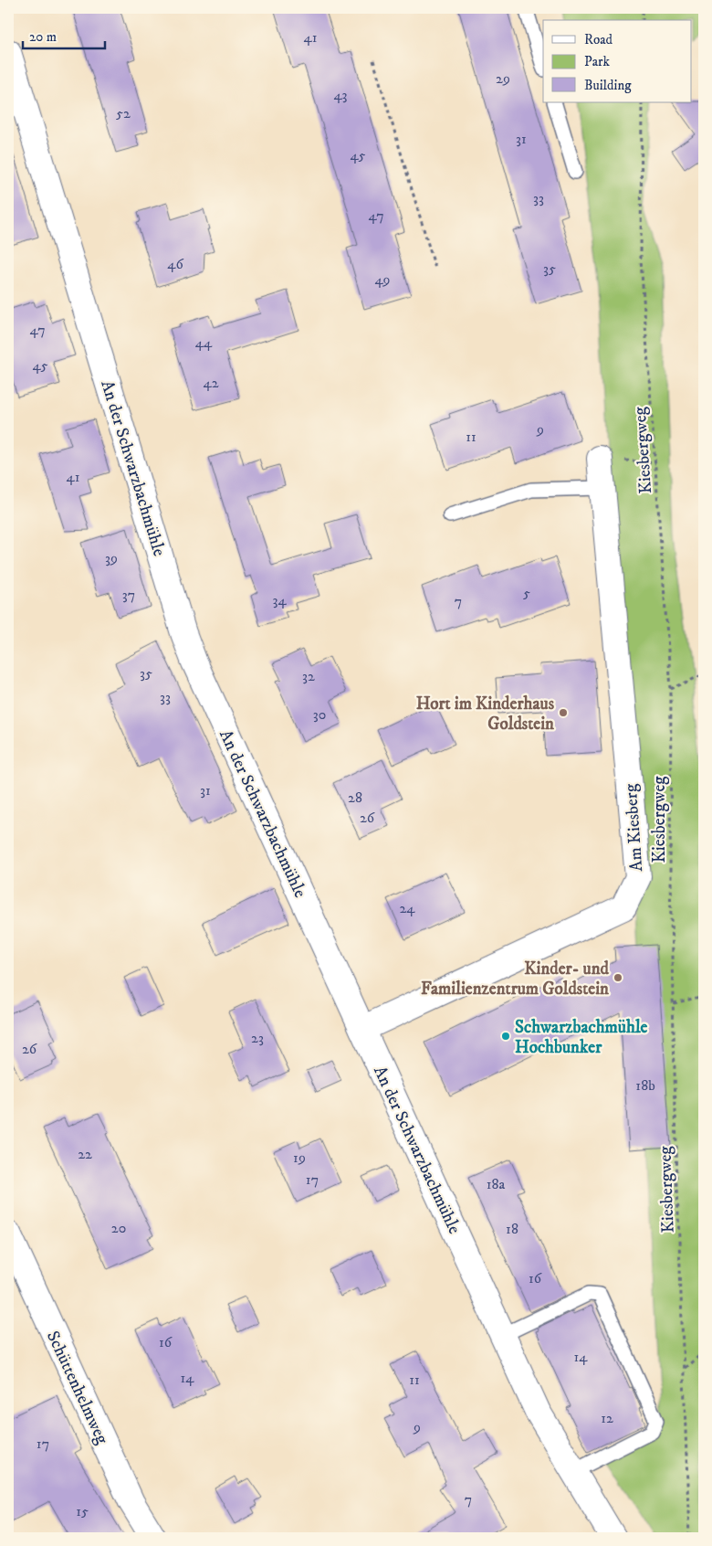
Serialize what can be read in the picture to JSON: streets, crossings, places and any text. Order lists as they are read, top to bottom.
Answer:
{
  "streets": {
    "street": ["An der Schwarzbachmühle", "Am Kiesberg", "Schüttenhelmweg"],
    "path": ["Kiesbergweg"]
  },
  "crossings": [
    ["An der Schwarzbachmühle", "Am Kiesberg"]
  ],
  "places": ["Hort im Kinderhaus Goldstein", "Kinder- und Familienzentrum Goldstein", "Schwarzbachmühle Hochbunker"],
  "house_numbers": [
    "41",
    "29",
    "43",
    "52",
    "31",
    "45",
    "33",
    "47",
    "46",
    "35",
    "49",
    "47",
    "44",
    "45",
    "42",
    "9",
    "11",
    "41",
    "39",
    "5",
    "37",
    "34",
    "7",
    "35",
    "32",
    "33",
    "30",
    "31",
    "28",
    "26",
    "24",
    "23",
    "26",
    "18b",
    "22",
    "19",
    "17",
    "18a",
    "20",
    "18",
    "16",
    "16",
    "14",
    "14",
    "11",
    "12",
    "9",
    "17",
    "7",
    "15"
  ],
  "legend": ["Road", "Park", "Building"],
  "scale_bar": "20 m"
}
